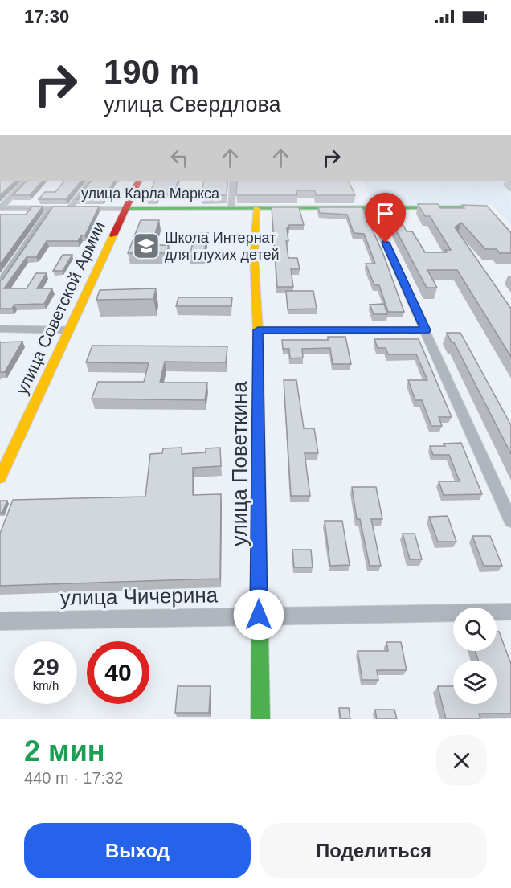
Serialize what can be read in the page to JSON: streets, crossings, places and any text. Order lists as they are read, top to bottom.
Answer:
{
  "streets": {
    "street": [
      "улица Карла Маркса",
      "улица Советской Армии",
      "улица Поветкина",
      "улица Чичерина"
    ]
  },
  "crossings": [
    ["улица Карла Маркса", "улица Советской Армии"],
    ["улица Карла Маркса", "улица Поветкина"],
    ["улица Поветкина", "улица Чичерина"]
  ],
  "places": {
    "school or university": ["Школа Интернат для глухих детей"]
  },
  "page": {
    "status": "17:30",
    "turn": ["190 m", "улица Свердлова"],
    "speed": "29 km/h",
    "limit": "40",
    "heading": ["2 мин", "440 m · 17:32"],
    "buttons": ["Выход", "Поделиться"]
  }
}
